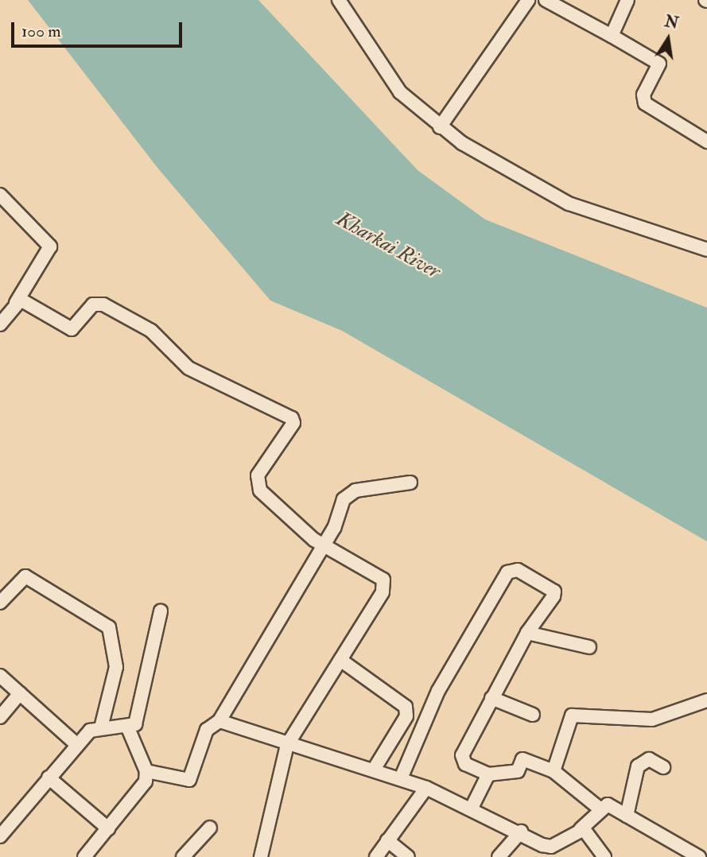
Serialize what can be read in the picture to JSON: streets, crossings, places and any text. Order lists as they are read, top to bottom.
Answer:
{
  "water": ["Kharkai River"],
  "scale_bar": "100 m",
  "north": "top"
}
